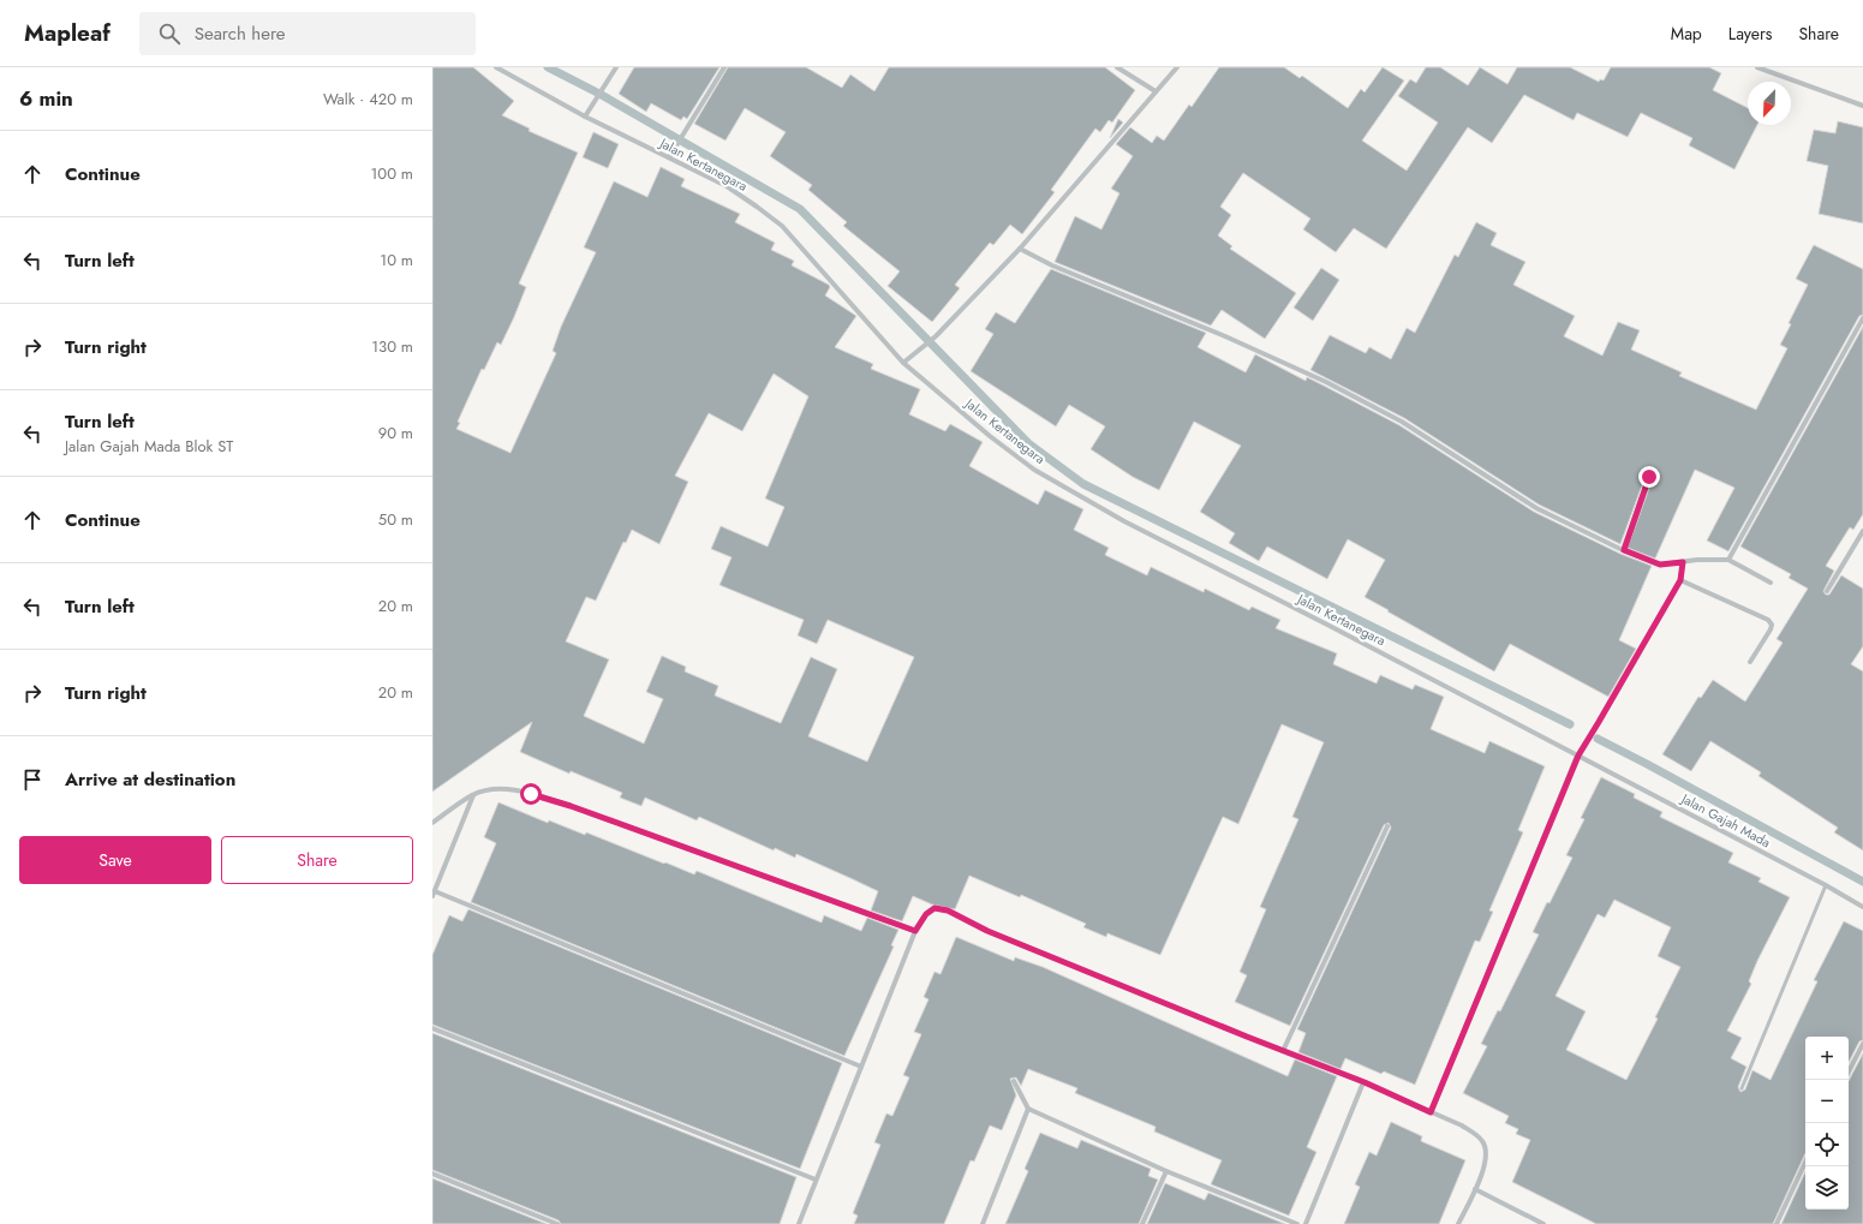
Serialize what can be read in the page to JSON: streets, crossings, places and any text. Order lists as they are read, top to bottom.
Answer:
{
  "streets": {
    "street": ["Jalan Kertanegara", "Jalan Gajah Mada"]
  },
  "crossings": [
    ["Jalan Kertanegara", "Jalan Gajah Mada"]
  ],
  "north": "bottom left",
  "page": {
    "header": "Mapleaf",
    "search": "Search here",
    "nav": ["Map", "Layers", "Share"],
    "heading": ["6 min", "Walk · 420 m"],
    "list": [
      ["Continue", "100 m"],
      ["Turn left", "10 m"],
      ["Turn right", "130 m"],
      ["Turn left", "Jalan Gajah Mada Blok ST", "90 m"],
      ["Continue", "50 m"],
      ["Turn left", "20 m"],
      ["Turn right", "20 m"],
      "Arrive at destination"
    ],
    "buttons": ["Save", "Share"],
    "map_buttons": ["+", "−"]
  }
}
